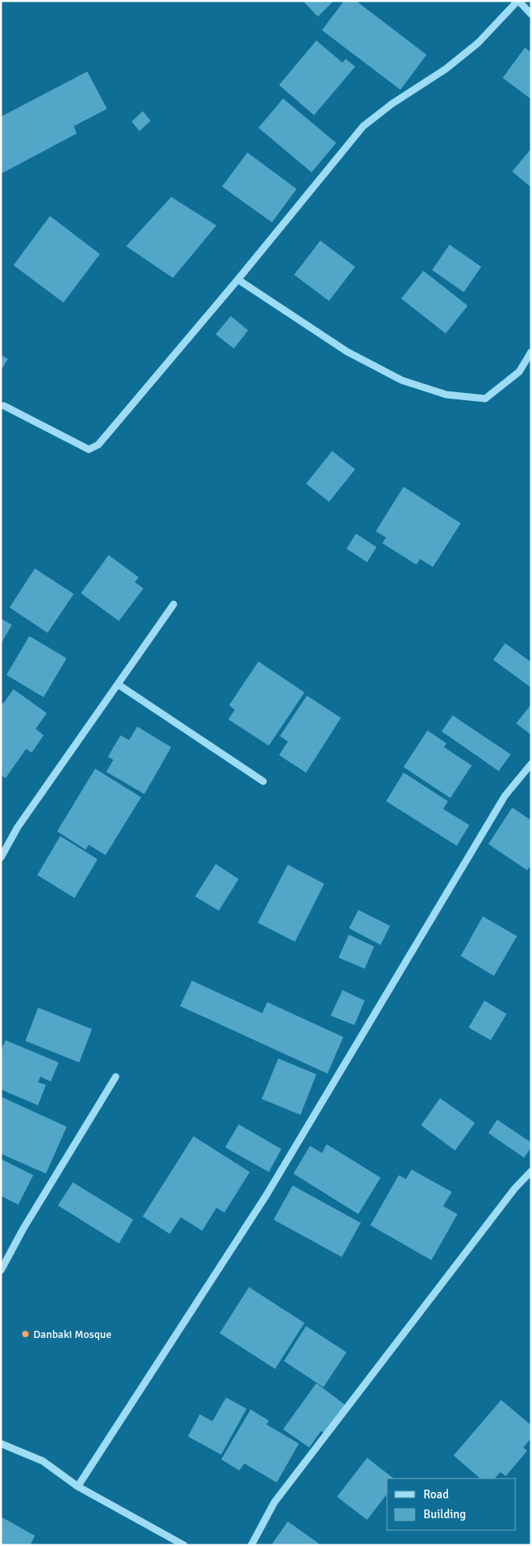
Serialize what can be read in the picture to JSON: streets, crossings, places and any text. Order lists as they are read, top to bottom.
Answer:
{
  "places": ["Danbaki Mosque"],
  "legend": ["Road", "Building"]
}
